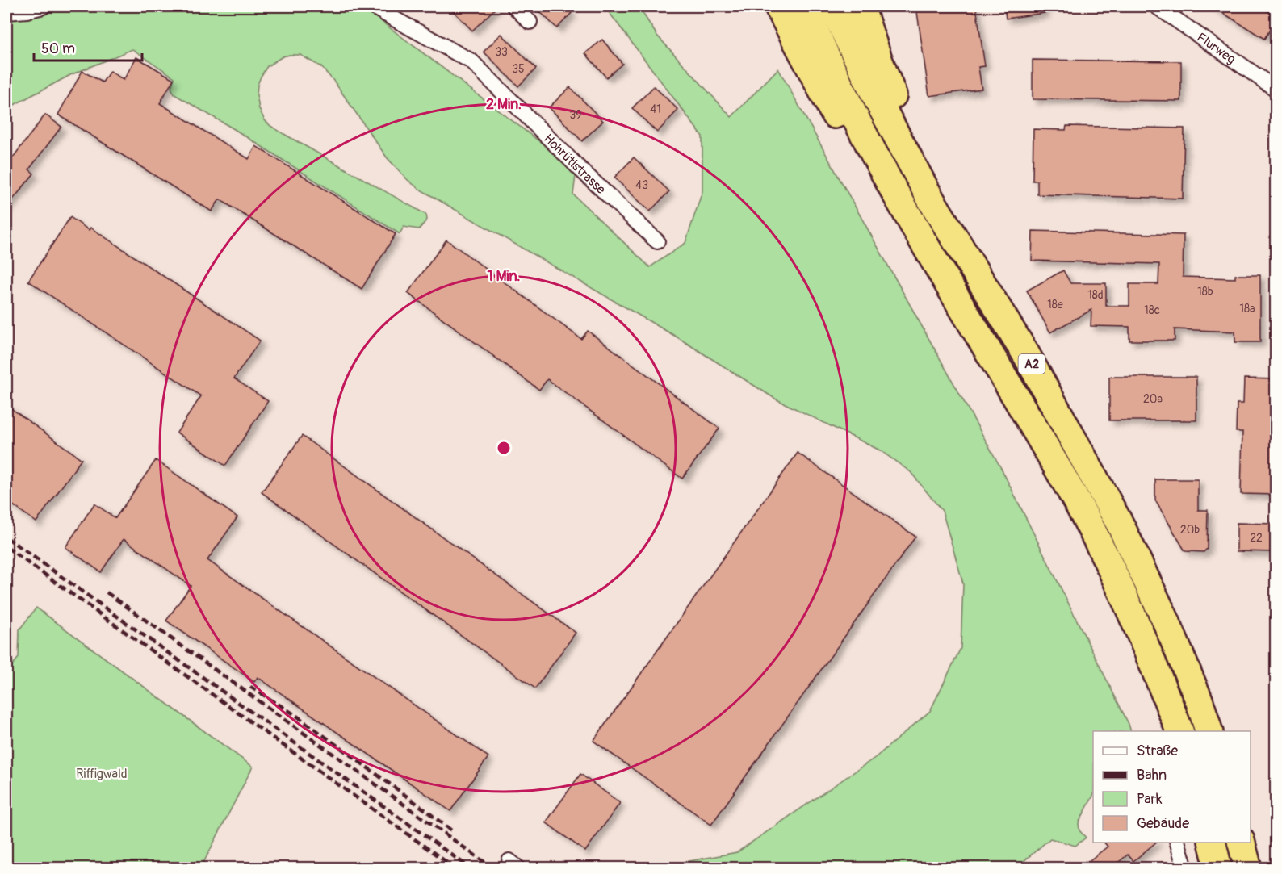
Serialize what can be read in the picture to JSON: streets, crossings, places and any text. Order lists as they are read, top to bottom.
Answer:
{
  "streets": {
    "highway": ["A2"],
    "street": ["Flurweg", "Hohrütistrasse"]
  },
  "parks": ["Riffigwald"],
  "house_numbers": [
    "33",
    "35",
    "41",
    "39",
    "43",
    "18b",
    "18d",
    "18e",
    "18a",
    "18c",
    "20a",
    "20b",
    "22"
  ],
  "legend": [
    "Straße",
    "Bahn",
    "Park",
    "Gebäude"
  ],
  "scale_bar": "50 m",
  "rings": ["2 Min.", "1 Min."]
}
